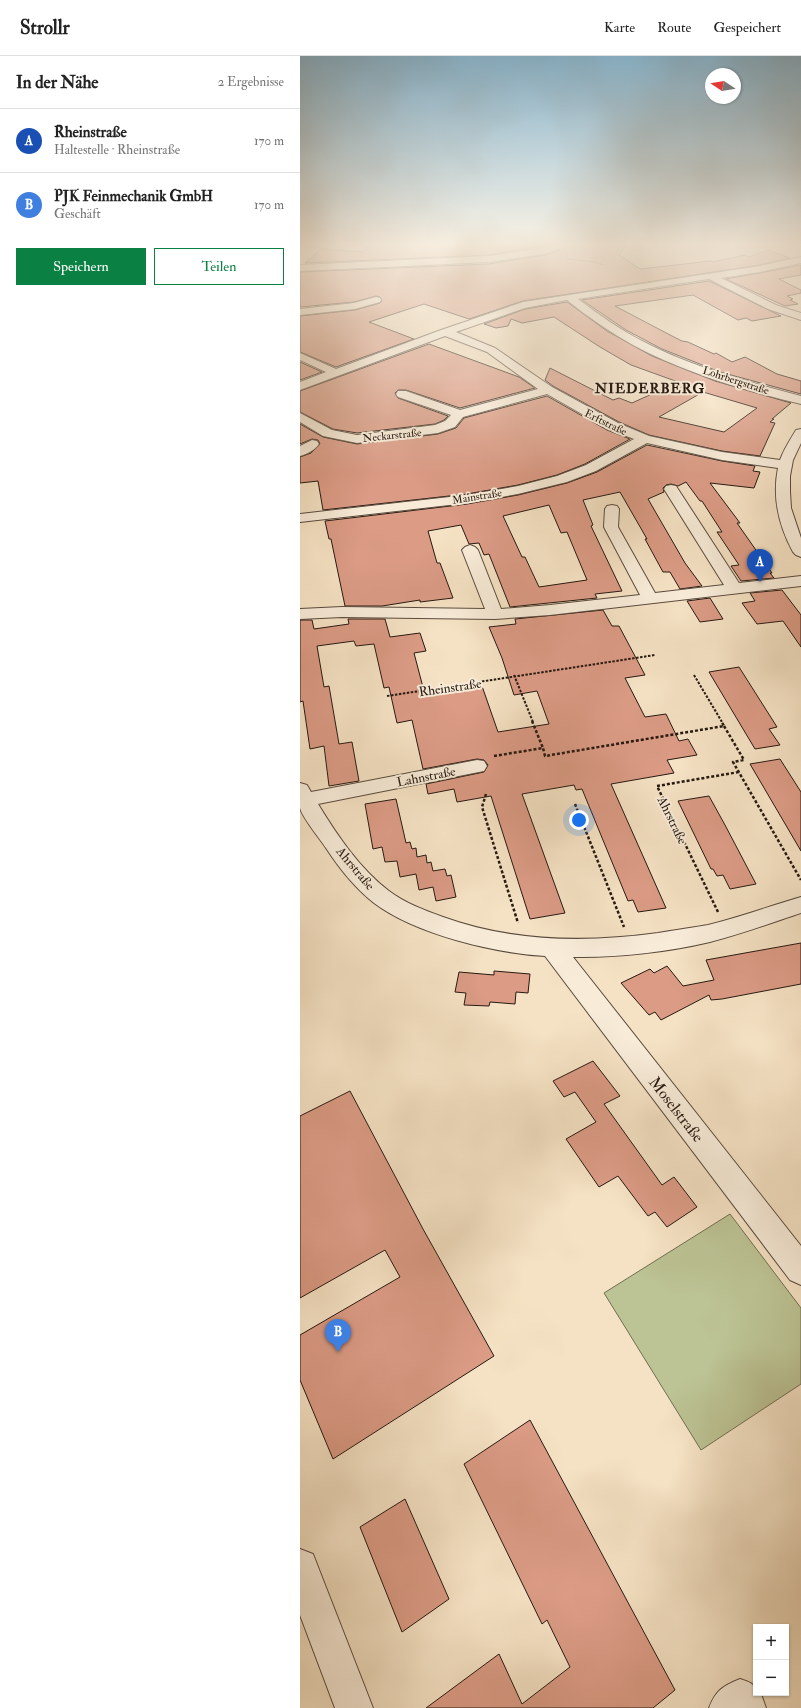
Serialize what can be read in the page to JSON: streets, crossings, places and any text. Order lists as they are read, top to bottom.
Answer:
{
  "streets": {
    "street": [
      "Lohrbergstraße",
      "Erftstraße",
      "Neckarstraße",
      "Mainstraße",
      "Lahnstraße",
      "Ahrstraße",
      "Moselstraße"
    ],
    "path": ["Rheinstraße"]
  },
  "crossings": [
    ["Erftstraße", "Neckarstraße"],
    ["Erftstraße", "Mainstraße"],
    ["Lahnstraße", "Ahrstraße"],
    ["Ahrstraße", "Moselstraße"]
  ],
  "districts": ["NIEDERBERG"],
  "north": "left",
  "page": {
    "header": "Strollr",
    "nav": ["Karte", "Route", "Gespeichert"],
    "heading": ["In der Nähe", "2 Ergebnisse"],
    "list": [
      {
        "mark": "A",
        "name": "Rheinstraße",
        "note": "Haltestelle · Rheinstraße",
        "value": "170 m"
      },
      {
        "mark": "B",
        "name": "PJK Feinmechanik GmbH",
        "note": "Geschäft",
        "value": "170 m"
      }
    ],
    "buttons": ["Speichern", "Teilen"],
    "pins": ["A", "B"],
    "map_buttons": ["+", "−"]
  }
}
